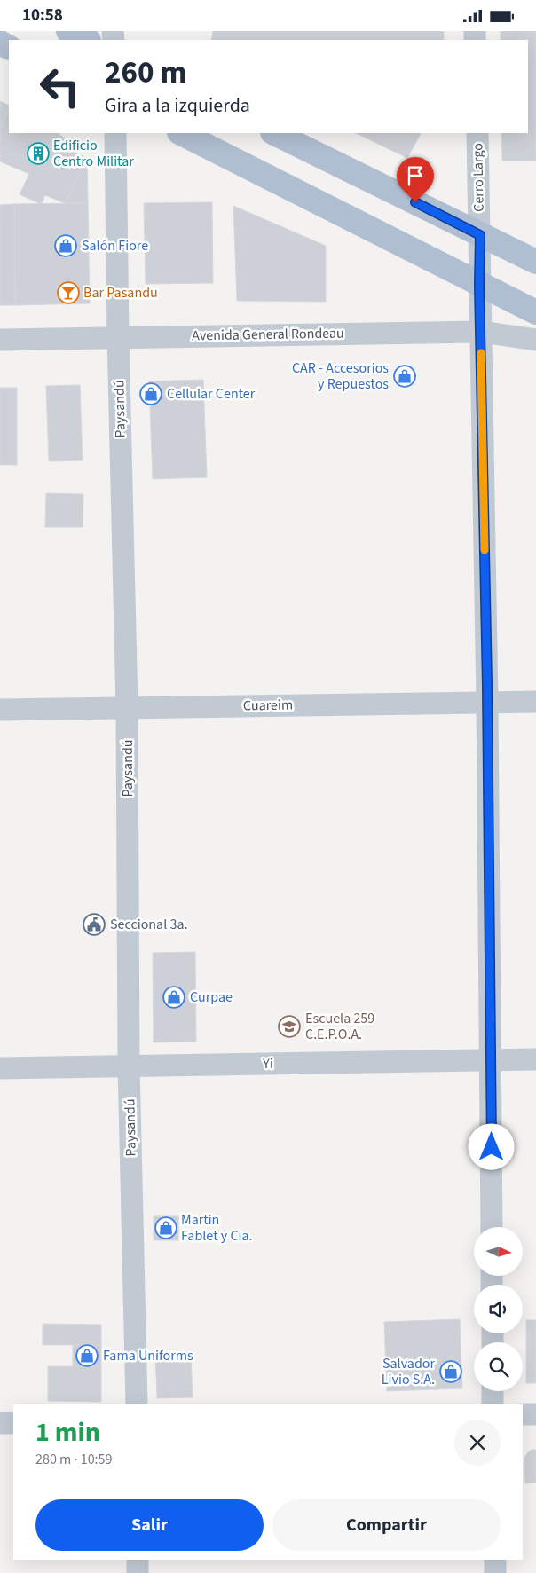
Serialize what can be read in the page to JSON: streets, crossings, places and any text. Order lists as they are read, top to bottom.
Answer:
{
  "streets": {
    "street": [
      "Cerro Largo",
      "Avenida General Rondeau",
      "Paysandú",
      "Cuareim",
      "Yi"
    ]
  },
  "crossings": [
    ["Cerro Largo", "Avenida General Rondeau"],
    ["Cerro Largo", "Cuareim"],
    ["Cerro Largo", "Yi"],
    ["Avenida General Rondeau", "Paysandú"],
    ["Paysandú", "Cuareim"],
    ["Paysandú", "Yi"]
  ],
  "places": {
    "building": ["Edificio Centro Militar"],
    "shop": [
      "Salón Fiore",
      "CAR - Accesorios y Repuestos",
      "Cellular Center",
      "Curpae",
      "Martin Fablet y Cia.",
      "Fama Uniforms",
      "Salvador Livio S.A."
    ],
    "bar": ["Bar Pasandu"],
    "public building": ["Seccional 3a."],
    "school or university": ["Escuela 259 C.E.P.O.A."]
  },
  "north": "right",
  "page": {
    "status": "10:58",
    "turn": ["260 m", "Gira a la izquierda"],
    "heading": ["1 min", "280 m · 10:59"],
    "buttons": ["Salir", "Compartir"]
  }
}
